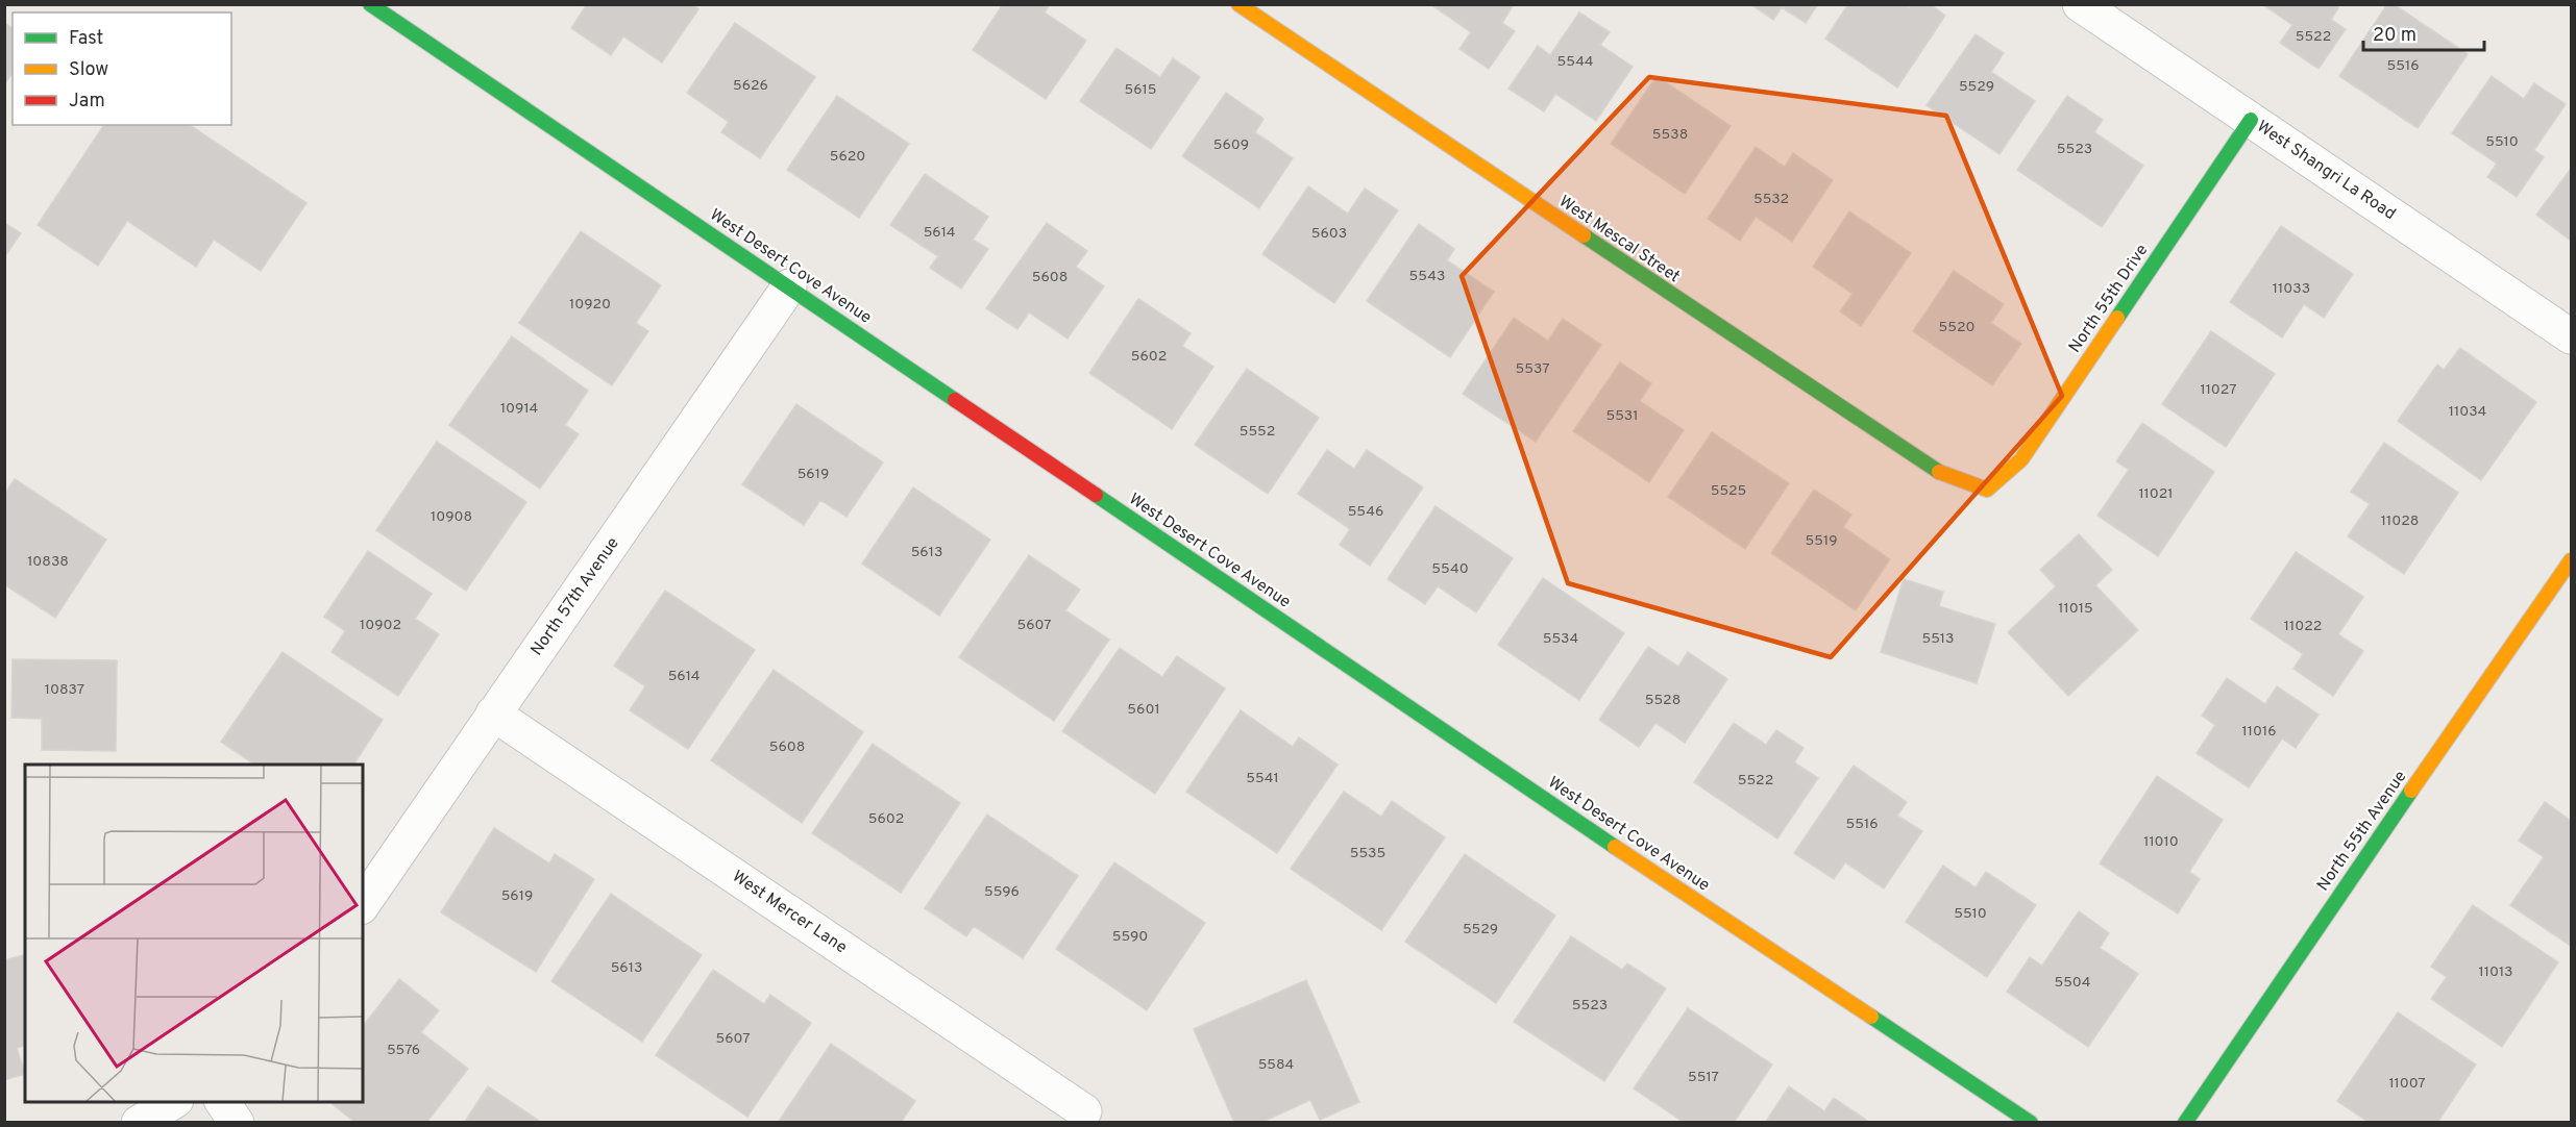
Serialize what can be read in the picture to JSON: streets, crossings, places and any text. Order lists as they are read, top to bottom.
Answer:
{
  "streets": {
    "street": [
      "West Shangri La Road",
      "West Mescal Street",
      "West Desert Cove Avenue",
      "North 55th Drive",
      "North 57th Avenue",
      "North 55th Avenue",
      "West Mercer Lane"
    ]
  },
  "crossings": [
    ["West Shangri La Road", "North 55th Drive"],
    ["West Mescal Street", "North 55th Drive"],
    ["West Desert Cove Avenue", "North 57th Avenue"],
    ["North 57th Avenue", "West Mercer Lane"]
  ],
  "house_numbers": [
    "5522",
    "5544",
    "5516",
    "5626",
    "5529",
    "5615",
    "5538",
    "5510",
    "5609",
    "5523",
    "5620",
    "5532",
    "5614",
    "5603",
    "5543",
    "5608",
    "11033",
    "10920",
    "5520",
    "5602",
    "5537",
    "11027",
    "10914",
    "11034",
    "5531",
    "5552",
    "5619",
    "5525",
    "11021",
    "5546",
    "10908",
    "11028",
    "5519",
    "5613",
    "10838",
    "5540",
    "11015",
    "10902",
    "5607",
    "11022",
    "5534",
    "5513",
    "5614",
    "10837",
    "5528",
    "5601",
    "11016",
    "5608",
    "5541",
    "5522",
    "5602",
    "5516",
    "11010",
    "5535",
    "5596",
    "5619",
    "5510",
    "5529",
    "5590",
    "5613",
    "11013",
    "5504",
    "5523",
    "5607",
    "5576",
    "5584",
    "5517",
    "11007"
  ],
  "legend": ["Fast", "Slow", "Jam"],
  "scale_bar": "20 m"
}
